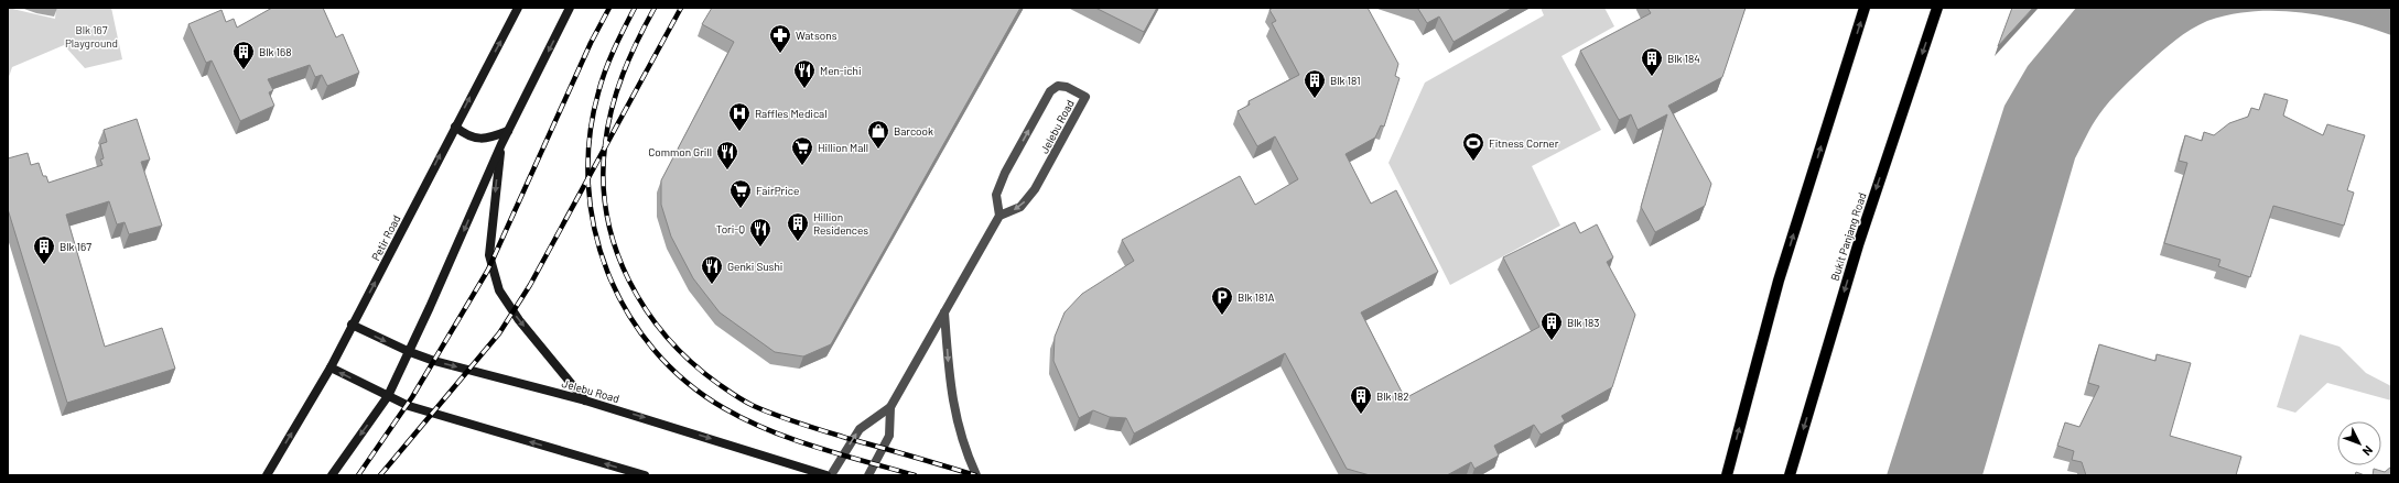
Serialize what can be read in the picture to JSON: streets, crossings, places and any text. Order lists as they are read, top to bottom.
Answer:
{
  "streets": {
    "main road": ["Jelebu Road", "Bukit Panjang Road", "Petir Road"]
  },
  "crossings": [
    ["Jelebu Road", "Petir Road"]
  ],
  "parks": ["Blk 167 Playground"],
  "places": {
    "pharmacy": ["Watsons"],
    "building": [
      "Blk 168",
      "Blk 184",
      "Blk 181",
      "Hillion Residences",
      "Blk 167",
      "Blk 183",
      "Blk 182"
    ],
    "restaurant": [
      "Men-ichi",
      "Common Grill",
      "Tori-Q",
      "Genki Sushi"
    ],
    "hospital": ["Raffles Medical"],
    "shop": ["Barcook"],
    "sports": ["Fitness Corner"],
    "supermarket": ["Hillion Mall", "FairPrice"],
    "parking": ["Blk 181A"]
  },
  "north": "bottom right"
}
